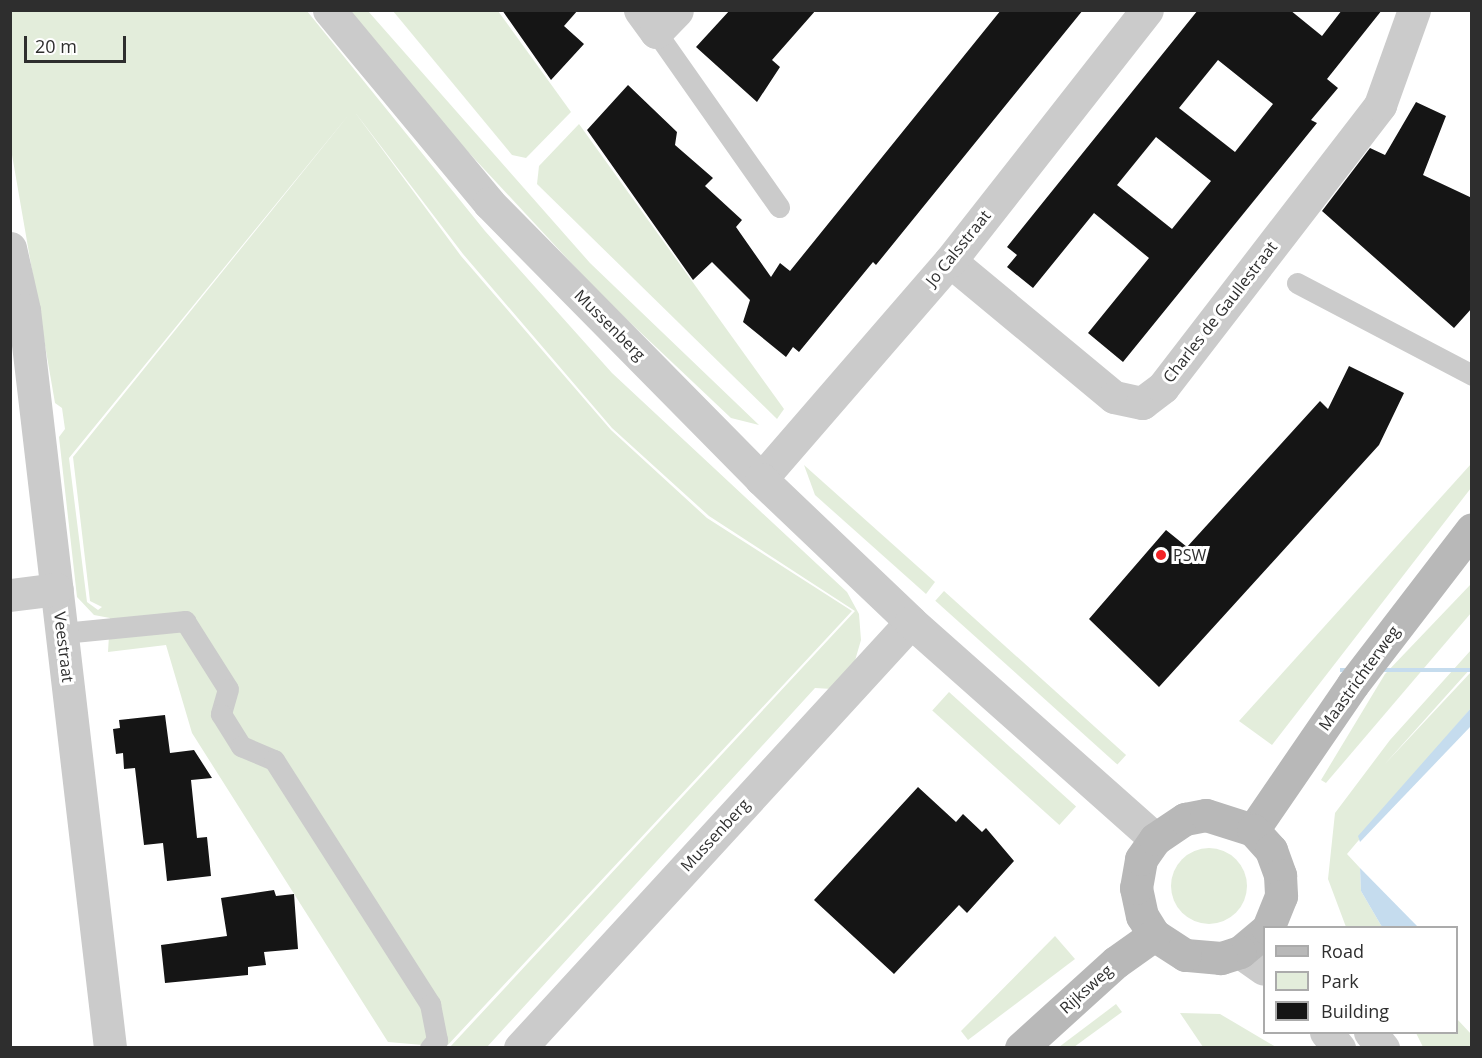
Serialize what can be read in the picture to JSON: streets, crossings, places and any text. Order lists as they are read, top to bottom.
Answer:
{
  "streets": {
    "main road": ["Maastrichterweg", "Rijksweg"],
    "street": [
      "Jo Calsstraat",
      "Charles de Gaullestraat",
      "Mussenberg",
      "Veestraat"
    ]
  },
  "crossings": [
    ["Jo Calsstraat", "Charles de Gaullestraat"],
    ["Jo Calsstraat", "Mussenberg"]
  ],
  "places": ["PSW"],
  "legend": ["Road", "Park", "Building"],
  "scale_bar": "20 m"
}
